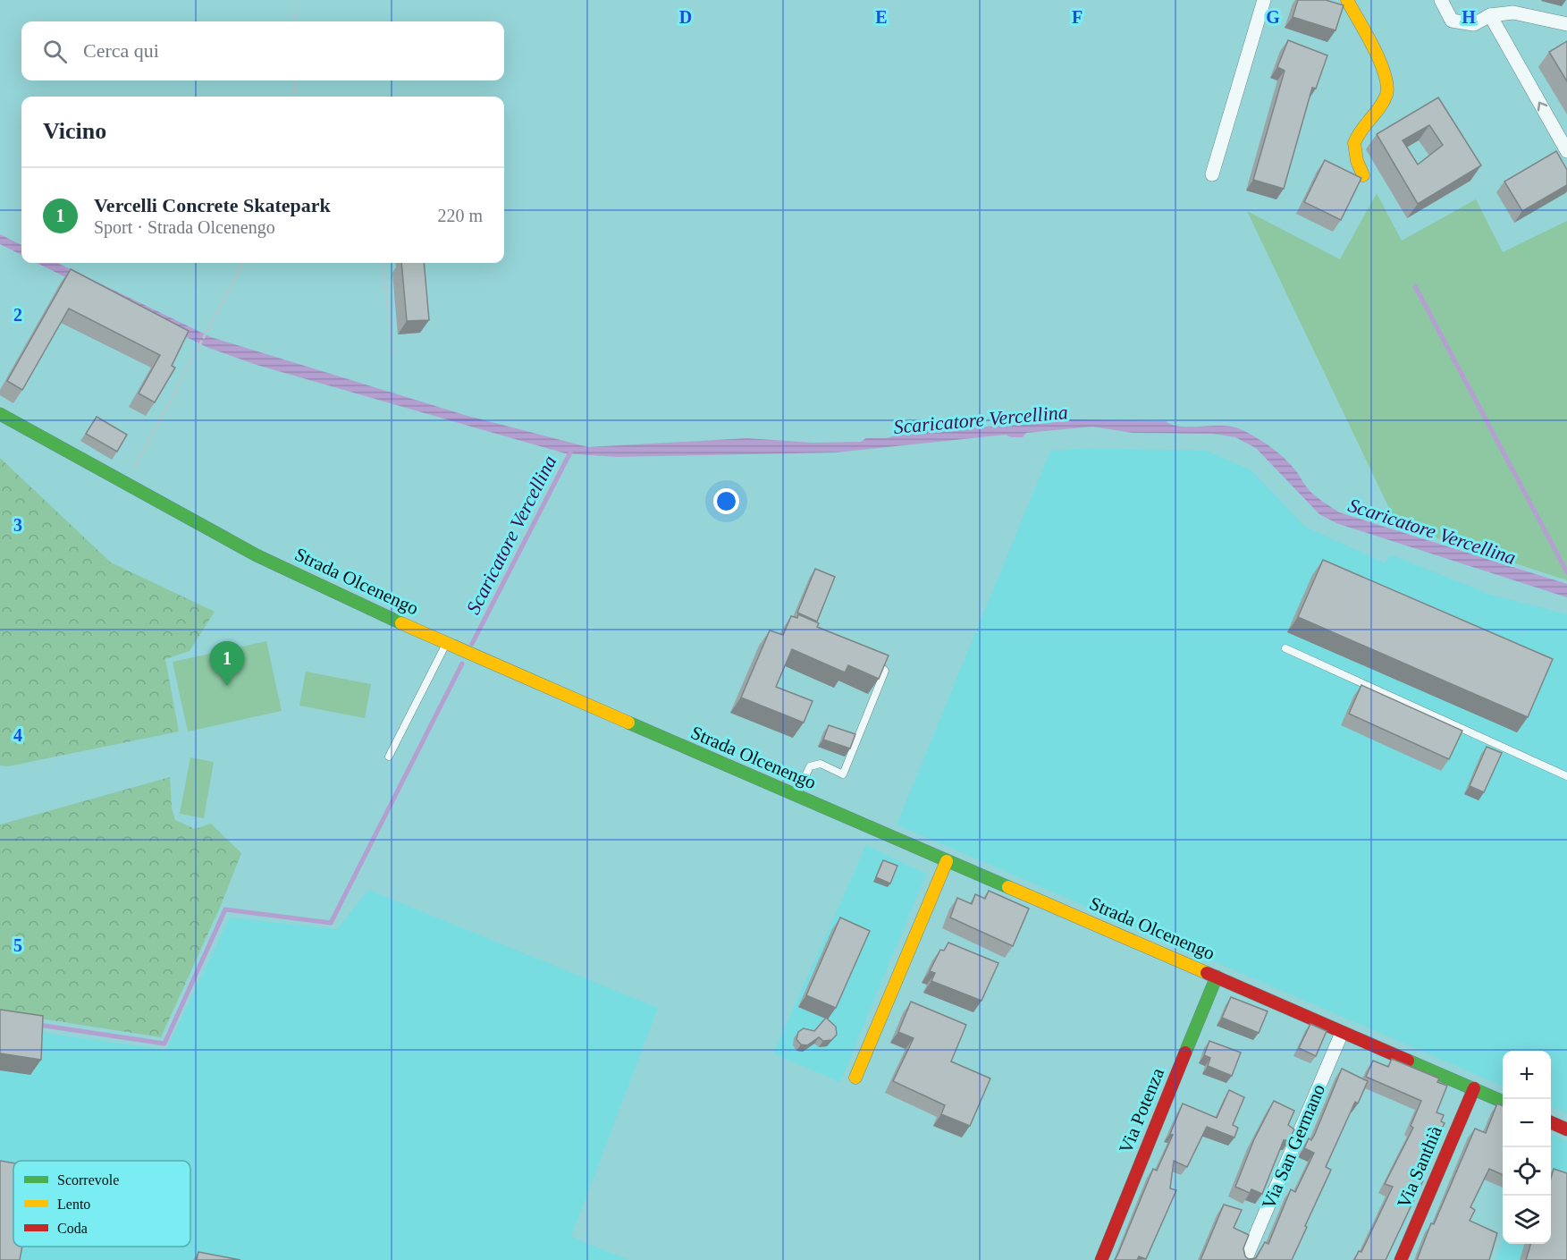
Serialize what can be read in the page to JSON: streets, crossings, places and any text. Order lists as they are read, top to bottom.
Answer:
{
  "streets": {
    "street": [
      "Strada Olcenengo",
      "Via Potenza",
      "Via San Germano",
      "Via Santhià"
    ]
  },
  "crossings": [
    ["Strada Olcenengo", "Via Potenza"],
    ["Strada Olcenengo", "Via San Germano"],
    ["Strada Olcenengo", "Via Santhià"]
  ],
  "water": ["Scaricatore Vercellina"],
  "legend": ["Scorrevole", "Lento", "Coda"],
  "page": {
    "search": "Cerca qui",
    "heading": "Vicino",
    "list": [
      {
        "mark": "1",
        "name": "Vercelli Concrete Skatepark",
        "note": "Sport · Strada Olcenengo",
        "value": "220 m"
      }
    ],
    "pins": "1",
    "map_buttons": ["+", "−"]
  },
  "grid": {
    "columns": [
      "D",
      "E",
      "F",
      "G",
      "H"
    ],
    "rows": [
      "2",
      "3",
      "4",
      "5"
    ]
  }
}
